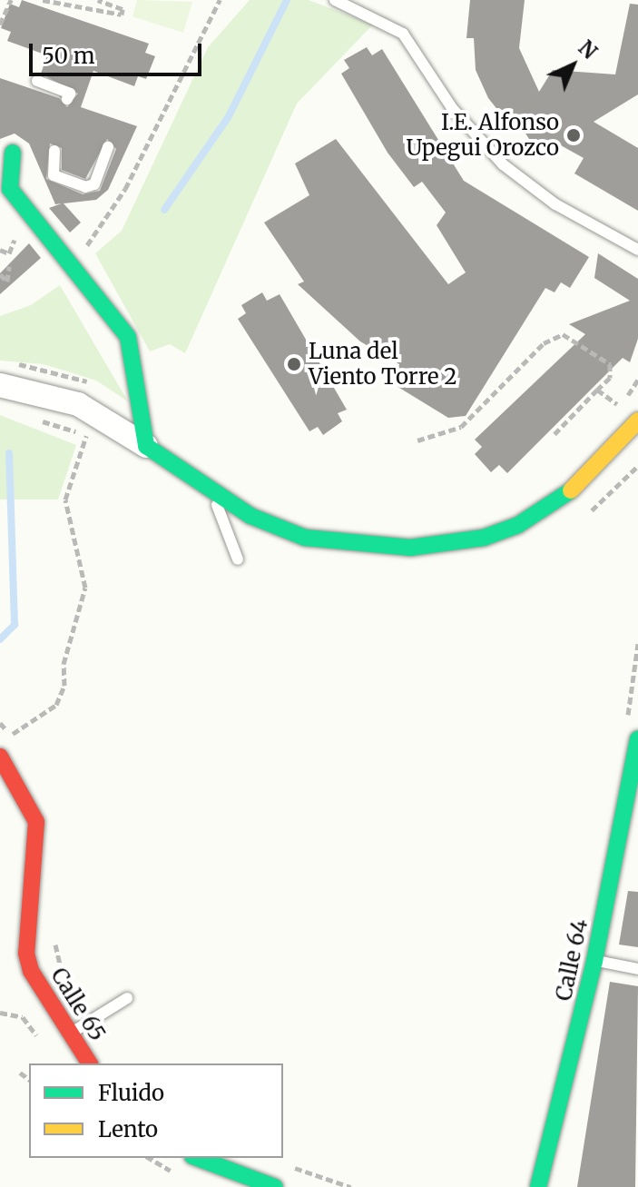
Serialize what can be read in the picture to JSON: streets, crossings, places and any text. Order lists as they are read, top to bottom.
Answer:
{
  "streets": {
    "street": ["Calle 64", "Calle 65"]
  },
  "places": ["I.E. Alfonso Upegui Orozco", "Luna del Viento Torre 2"],
  "legend": ["Fluido", "Lento"],
  "scale_bar": "50 m",
  "north": "top right"
}
